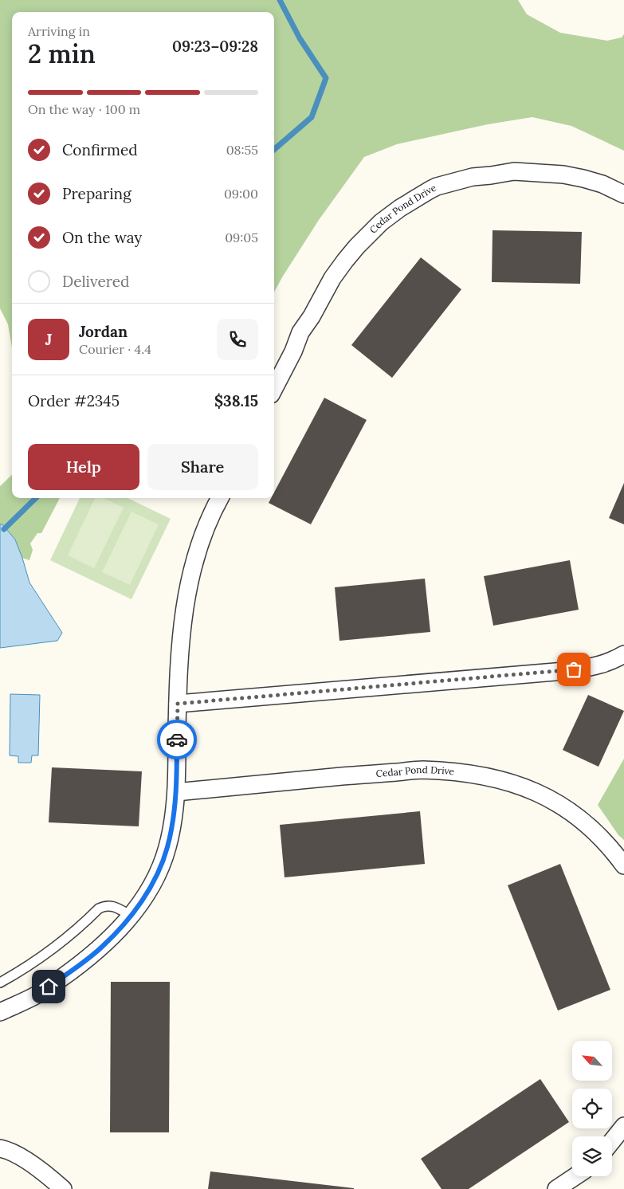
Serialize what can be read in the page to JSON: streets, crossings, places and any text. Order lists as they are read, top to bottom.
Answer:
{
  "streets": {
    "street": ["Cedar Pond Drive"]
  },
  "north": "top left",
  "page": {
    "heading": ["2 min", "Arriving in", "09:23–09:28"],
    "panel": [
      "Jordan",
      "Courier · 4.4",
      "Order #2345",
      "$38.15"
    ],
    "bar": "On the way · 100 m",
    "list": [
      ["Confirmed", "08:55"],
      ["Preparing", "09:00"],
      ["On the way", "09:05"],
      "Delivered"
    ],
    "round": "J",
    "buttons": ["Help", "Share"]
  }
}
